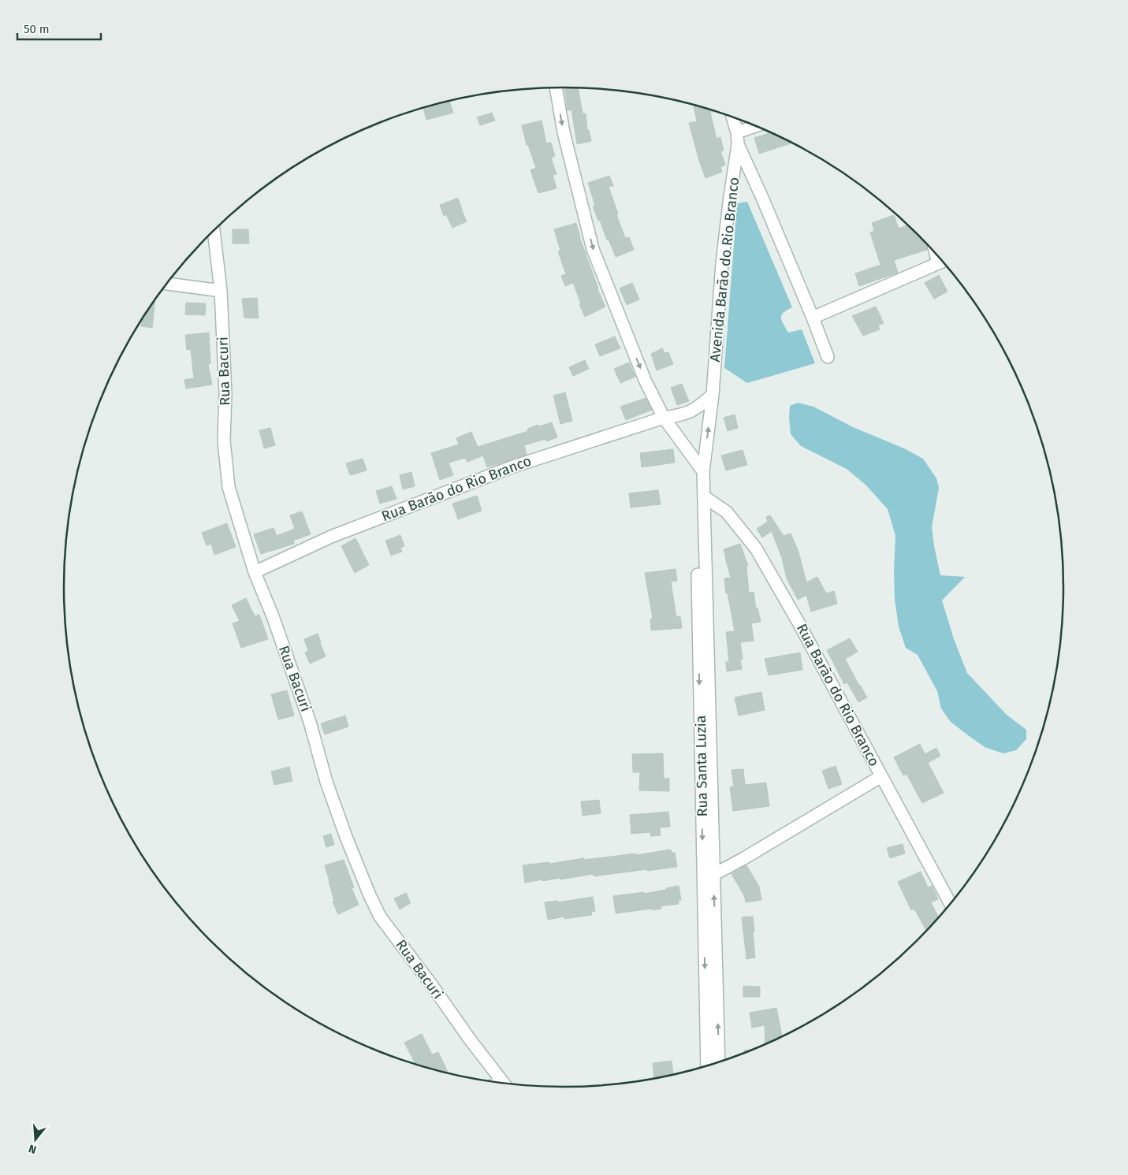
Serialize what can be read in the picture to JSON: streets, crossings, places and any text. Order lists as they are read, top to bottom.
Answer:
{
  "streets": {
    "street": [
      "Avenida Barão do Rio Branco",
      "Rua Bacuri",
      "Rua Barão do Rio Branco",
      "Rua Santa Luzia"
    ]
  },
  "crossings": [
    ["Avenida Barão do Rio Branco", "Rua Santa Luzia"],
    ["Rua Bacuri", "Rua Barão do Rio Branco"],
    ["Rua Barão do Rio Branco", "Rua Santa Luzia"]
  ],
  "scale_bar": "50 m",
  "north": "bottom"
}
